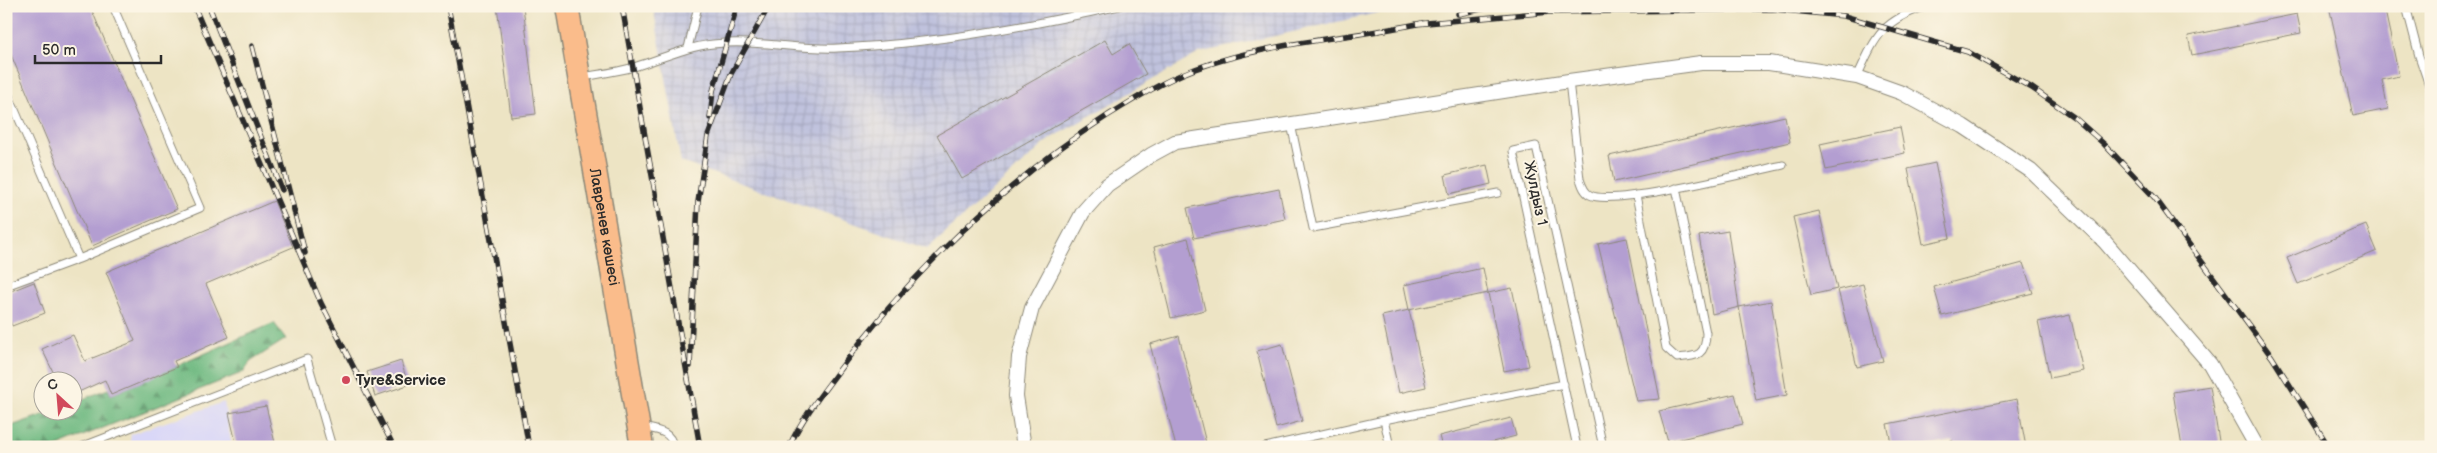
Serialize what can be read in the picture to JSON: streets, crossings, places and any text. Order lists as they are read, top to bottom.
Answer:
{
  "streets": {
    "main road": ["Лавренев көшесі"],
    "lane": ["Жулдыз 1"]
  },
  "places": ["Tyre&Service"],
  "scale_bar": "50 m",
  "north": "top left"
}
